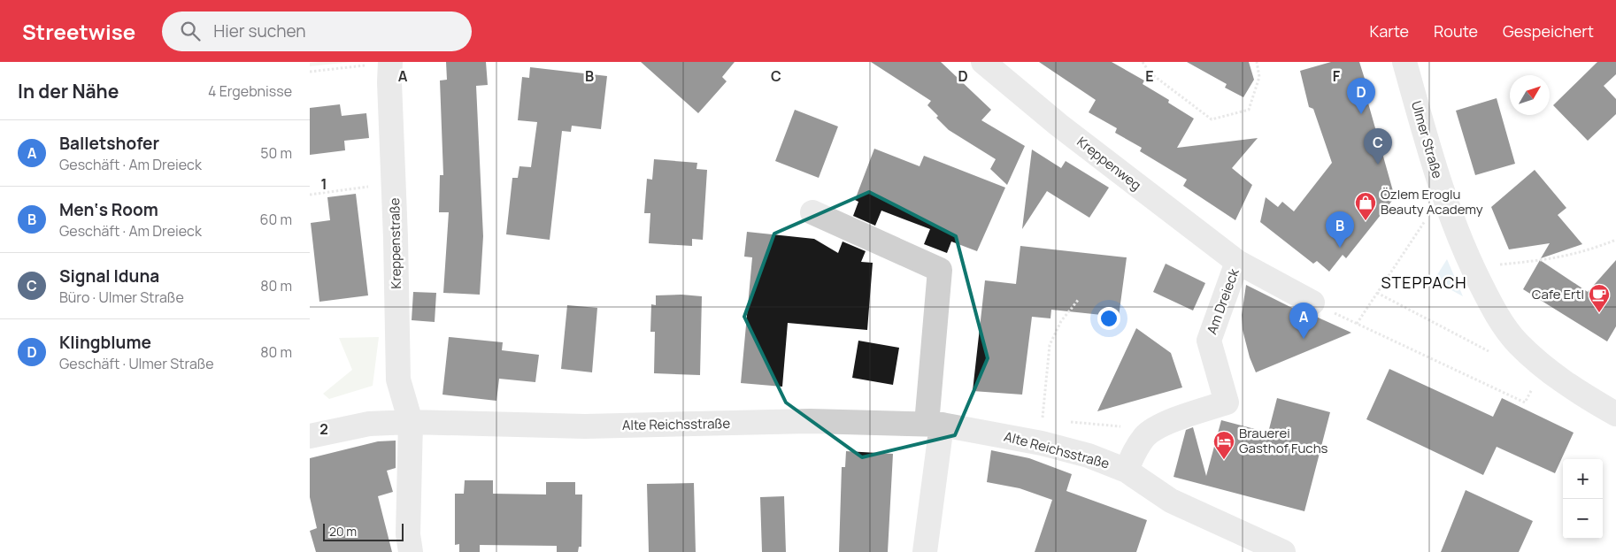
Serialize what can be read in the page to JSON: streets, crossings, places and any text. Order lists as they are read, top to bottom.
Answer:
{
  "streets": {
    "street": [
      "Ulmer Straße",
      "Kreppenweg",
      "Kreppenstraße",
      "Am Dreieck",
      "Alte Reichsstraße"
    ]
  },
  "crossings": [
    ["Kreppenweg", "Am Dreieck"],
    ["Kreppenstraße", "Alte Reichsstraße"],
    ["Am Dreieck", "Alte Reichsstraße"]
  ],
  "districts": ["STEPPACH"],
  "places": {
    "shop": ["Özlem Eroglu Beauty Academy"],
    "cafe": ["Cafe Ertl"],
    "hotel": ["Brauerei Gasthof Fuchs"]
  },
  "scale_bar": "20 m",
  "north": "top right",
  "page": {
    "header": "Streetwise",
    "search": "Hier suchen",
    "nav": ["Karte", "Route", "Gespeichert"],
    "heading": ["In der Nähe", "4 Ergebnisse"],
    "pins": [
      "D",
      "C",
      "B",
      "A"
    ],
    "list": [
      {
        "mark": "A",
        "name": "Balletshofer",
        "note": "Geschäft · Am Dreieck",
        "value": "50 m"
      },
      {
        "mark": "B",
        "name": "Men‘s Room",
        "note": "Geschäft · Am Dreieck",
        "value": "60 m"
      },
      {
        "mark": "C",
        "name": "Signal Iduna",
        "note": "Büro · Ulmer Straße",
        "value": "80 m"
      },
      {
        "mark": "D",
        "name": "Klingblume",
        "note": "Geschäft · Ulmer Straße",
        "value": "80 m"
      }
    ],
    "map_buttons": ["+", "−"],
    "scale": "20 m"
  },
  "grid": {
    "columns": [
      "A",
      "B",
      "C",
      "D",
      "E",
      "F"
    ],
    "rows": ["1", "2"]
  }
}
